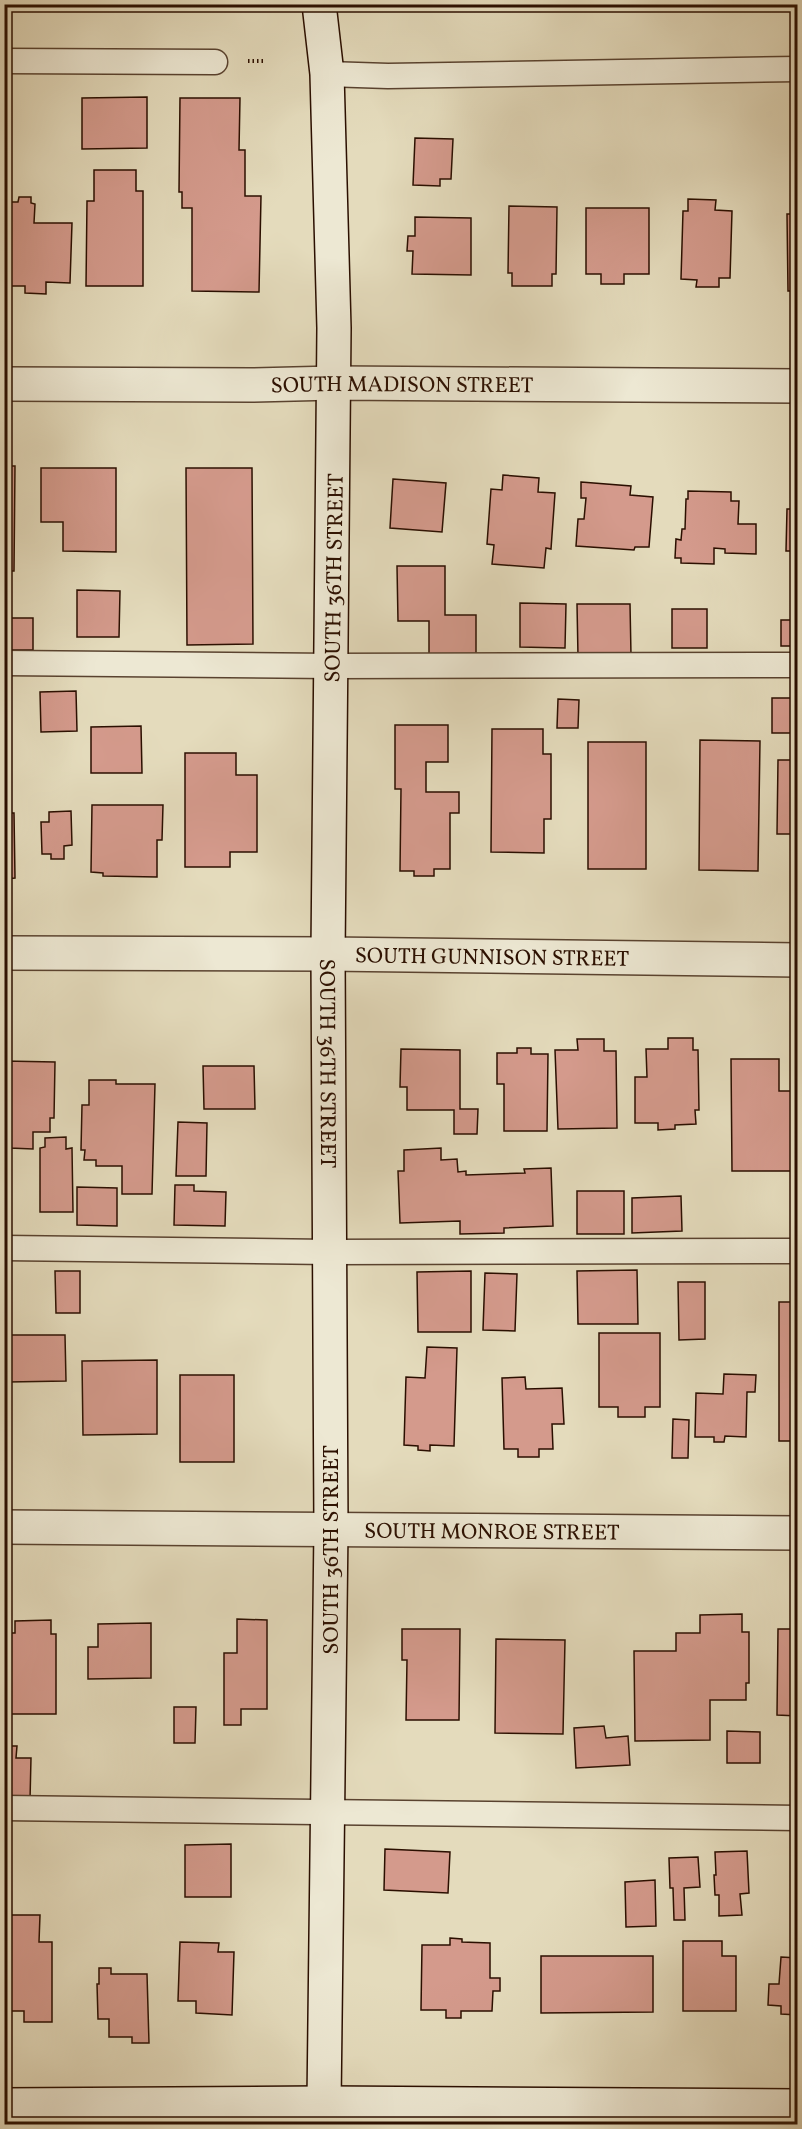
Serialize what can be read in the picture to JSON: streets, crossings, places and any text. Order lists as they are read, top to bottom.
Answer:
{
  "streets": {
    "street": [
      "SOUTH MADISON STREET",
      "SOUTH 36TH STREET",
      "SOUTH GUNNISON STREET",
      "SOUTH MONROE STREET"
    ]
  },
  "crossings": [
    ["SOUTH MADISON STREET", "SOUTH 36TH STREET"],
    ["SOUTH 36TH STREET", "SOUTH GUNNISON STREET"],
    ["SOUTH 36TH STREET", "SOUTH MONROE STREET"]
  ]
}
